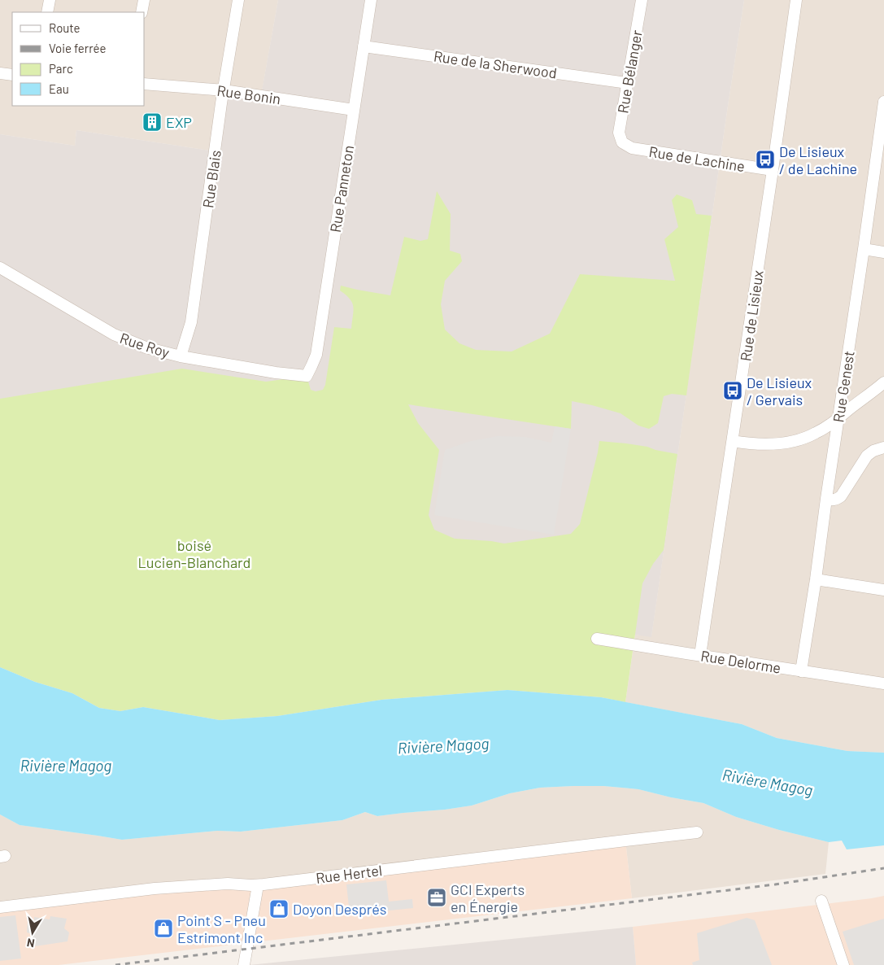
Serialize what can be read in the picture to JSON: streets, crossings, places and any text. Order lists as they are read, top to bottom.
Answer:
{
  "streets": {
    "street": [
      "Rue de la Sherwood",
      "Rue Bélanger",
      "Rue Bonin",
      "Rue de Lachine",
      "Rue Blais",
      "Rue Panneton",
      "Rue de Lisieux",
      "Rue Roy",
      "Rue Genest",
      "Rue Delorme",
      "Rue Hertel"
    ]
  },
  "crossings": [
    ["Rue de la Sherwood", "Rue Bélanger"],
    ["Rue de la Sherwood", "Rue Panneton"],
    ["Rue Bélanger", "Rue de Lachine"],
    ["Rue Bonin", "Rue Blais"],
    ["Rue Bonin", "Rue Panneton"],
    ["Rue de Lachine", "Rue de Lisieux"],
    ["Rue Blais", "Rue Roy"],
    ["Rue Panneton", "Rue Roy"],
    ["Rue de Lisieux", "Rue Delorme"],
    ["Rue Genest", "Rue Delorme"]
  ],
  "water": ["Rivière Magog"],
  "parks": ["boisé Lucien-Blanchard"],
  "places": {
    "building": ["EXP"],
    "bus stop": ["De Lisieux / de Lachine", "De Lisieux / Gervais"],
    "office": ["GCI Experts en Énergie"],
    "shop": ["Doyon Després", "Point S - Pneu Estrimont Inc"]
  },
  "legend": [
    "Route",
    "Voie ferrée",
    "Parc",
    "Eau"
  ],
  "north": "bottom"
}
